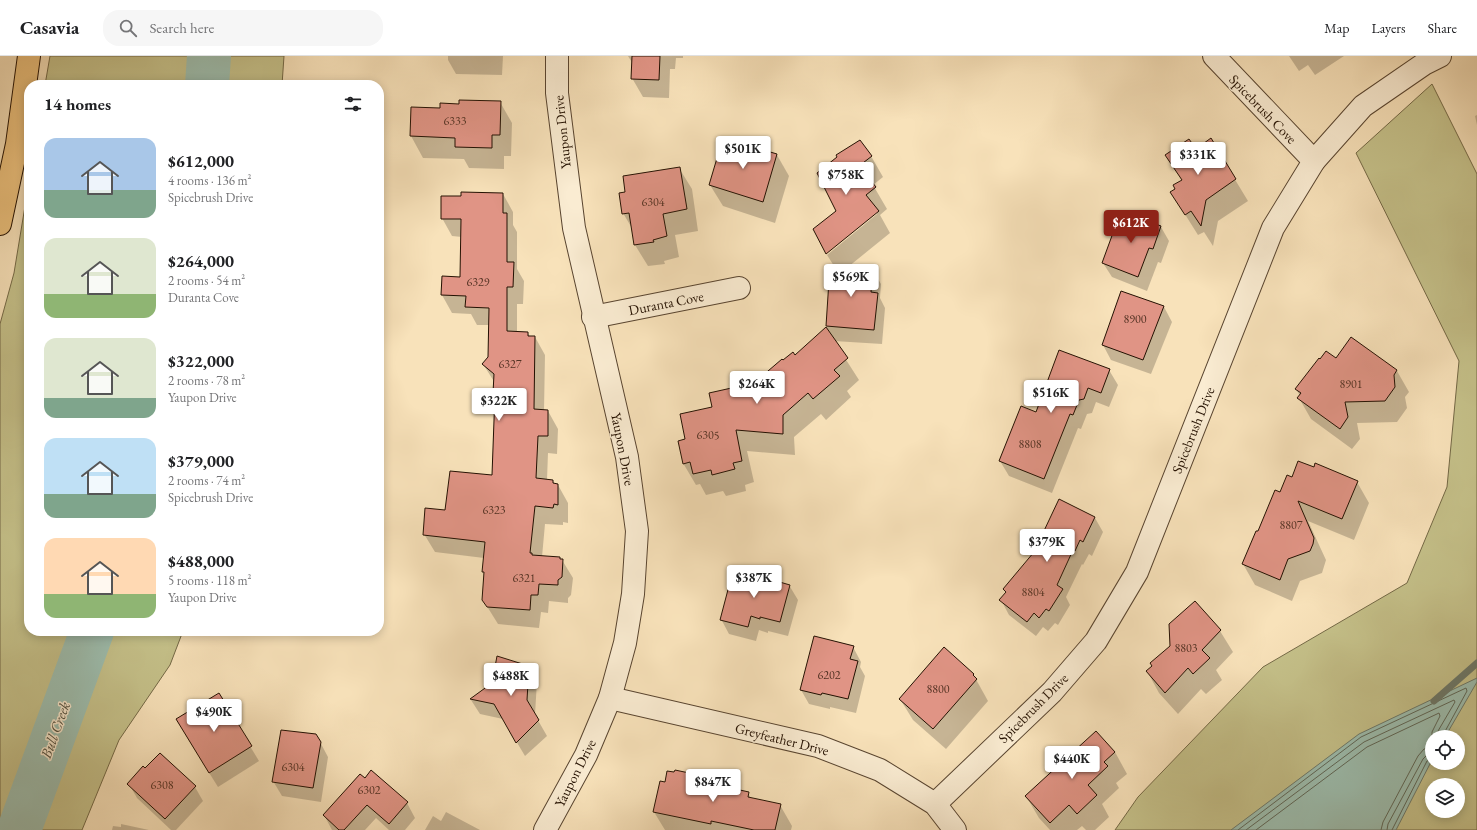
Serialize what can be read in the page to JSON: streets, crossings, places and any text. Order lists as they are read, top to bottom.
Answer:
{
  "streets": {
    "street": [
      "Spicebrush Cove",
      "Yaupon Drive",
      "Duranta Cove",
      "Spicebrush Drive",
      "Greyfeather Drive"
    ]
  },
  "crossings": [
    ["Spicebrush Cove", "Spicebrush Drive"],
    ["Yaupon Drive", "Duranta Cove"],
    ["Yaupon Drive", "Greyfeather Drive"],
    ["Spicebrush Drive", "Greyfeather Drive"]
  ],
  "water": ["Bull Creek"],
  "house_numbers": [
    "6333",
    "6304",
    "6329",
    "8900",
    "6327",
    "8901",
    "6305",
    "8808",
    "6323",
    "8807",
    "6321",
    "8804",
    "8803",
    "6202",
    "8800",
    "6304",
    "6308",
    "6302"
  ],
  "page": {
    "header": "Casavia",
    "search": "Search here",
    "nav": ["Map", "Layers", "Share"],
    "heading": "14 homes",
    "list": [
      {
        "name": "$612,000",
        "note": "4 rooms · 136 m² · Spicebrush Drive"
      },
      {
        "name": "$264,000",
        "note": "2 rooms · 54 m² · Duranta Cove"
      },
      {
        "name": "$322,000",
        "note": "2 rooms · 78 m² · Yaupon Drive"
      },
      {
        "name": "$379,000",
        "note": "2 rooms · 74 m² · Spicebrush Drive"
      },
      {
        "name": "$488,000",
        "note": "5 rooms · 118 m² · Yaupon Drive"
      }
    ],
    "price": [
      "$501K",
      "$331K",
      "$758K",
      "$612K",
      "$569K",
      "$264K",
      "$516K",
      "$322K",
      "$379K",
      "$387K",
      "$488K",
      "$490K",
      "$440K",
      "$847K"
    ]
  }
}
